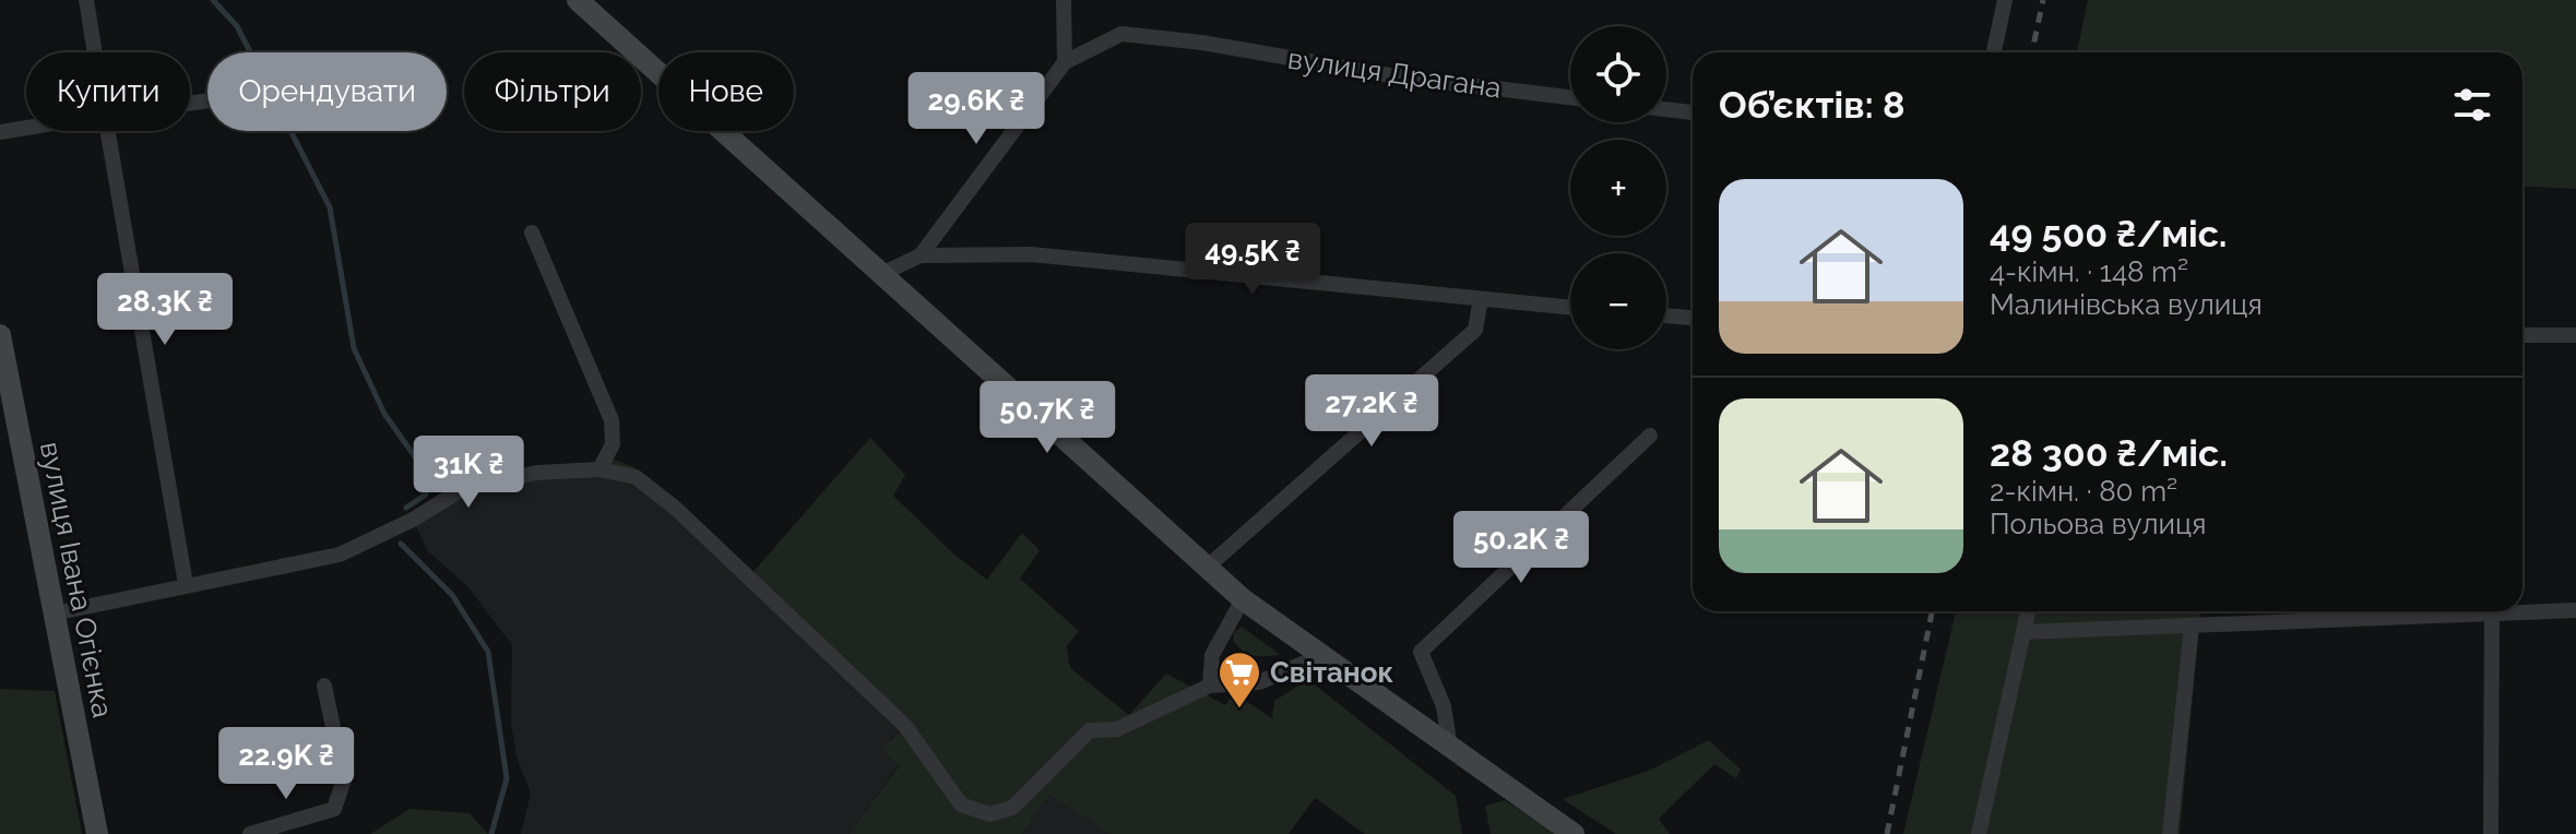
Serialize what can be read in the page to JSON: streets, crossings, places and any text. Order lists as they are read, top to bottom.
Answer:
{
  "streets": {
    "street": ["вулиця Драгана", "вулиця Івана Огієнка"]
  },
  "places": {
    "supermarket": ["Світанок"]
  },
  "page": {
    "map_buttons": ["+", "−"],
    "chip": [
      "Купити",
      "Орендувати",
      "Фільтри",
      "Нове"
    ],
    "heading": "Об’єктів: 8",
    "price": [
      "29.6K ₴",
      "49.5K ₴",
      "28.3K ₴",
      "27.2K ₴",
      "50.7K ₴",
      "31K ₴",
      "50.2K ₴",
      "22.9K ₴"
    ],
    "list": [
      {
        "name": "49 500 ₴/міс.",
        "note": "4-кімн. · 148 m² · Малинівська вулиця"
      },
      {
        "name": "28 300 ₴/міс.",
        "note": "2-кімн. · 80 m² · Польова вулиця"
      }
    ]
  }
}
